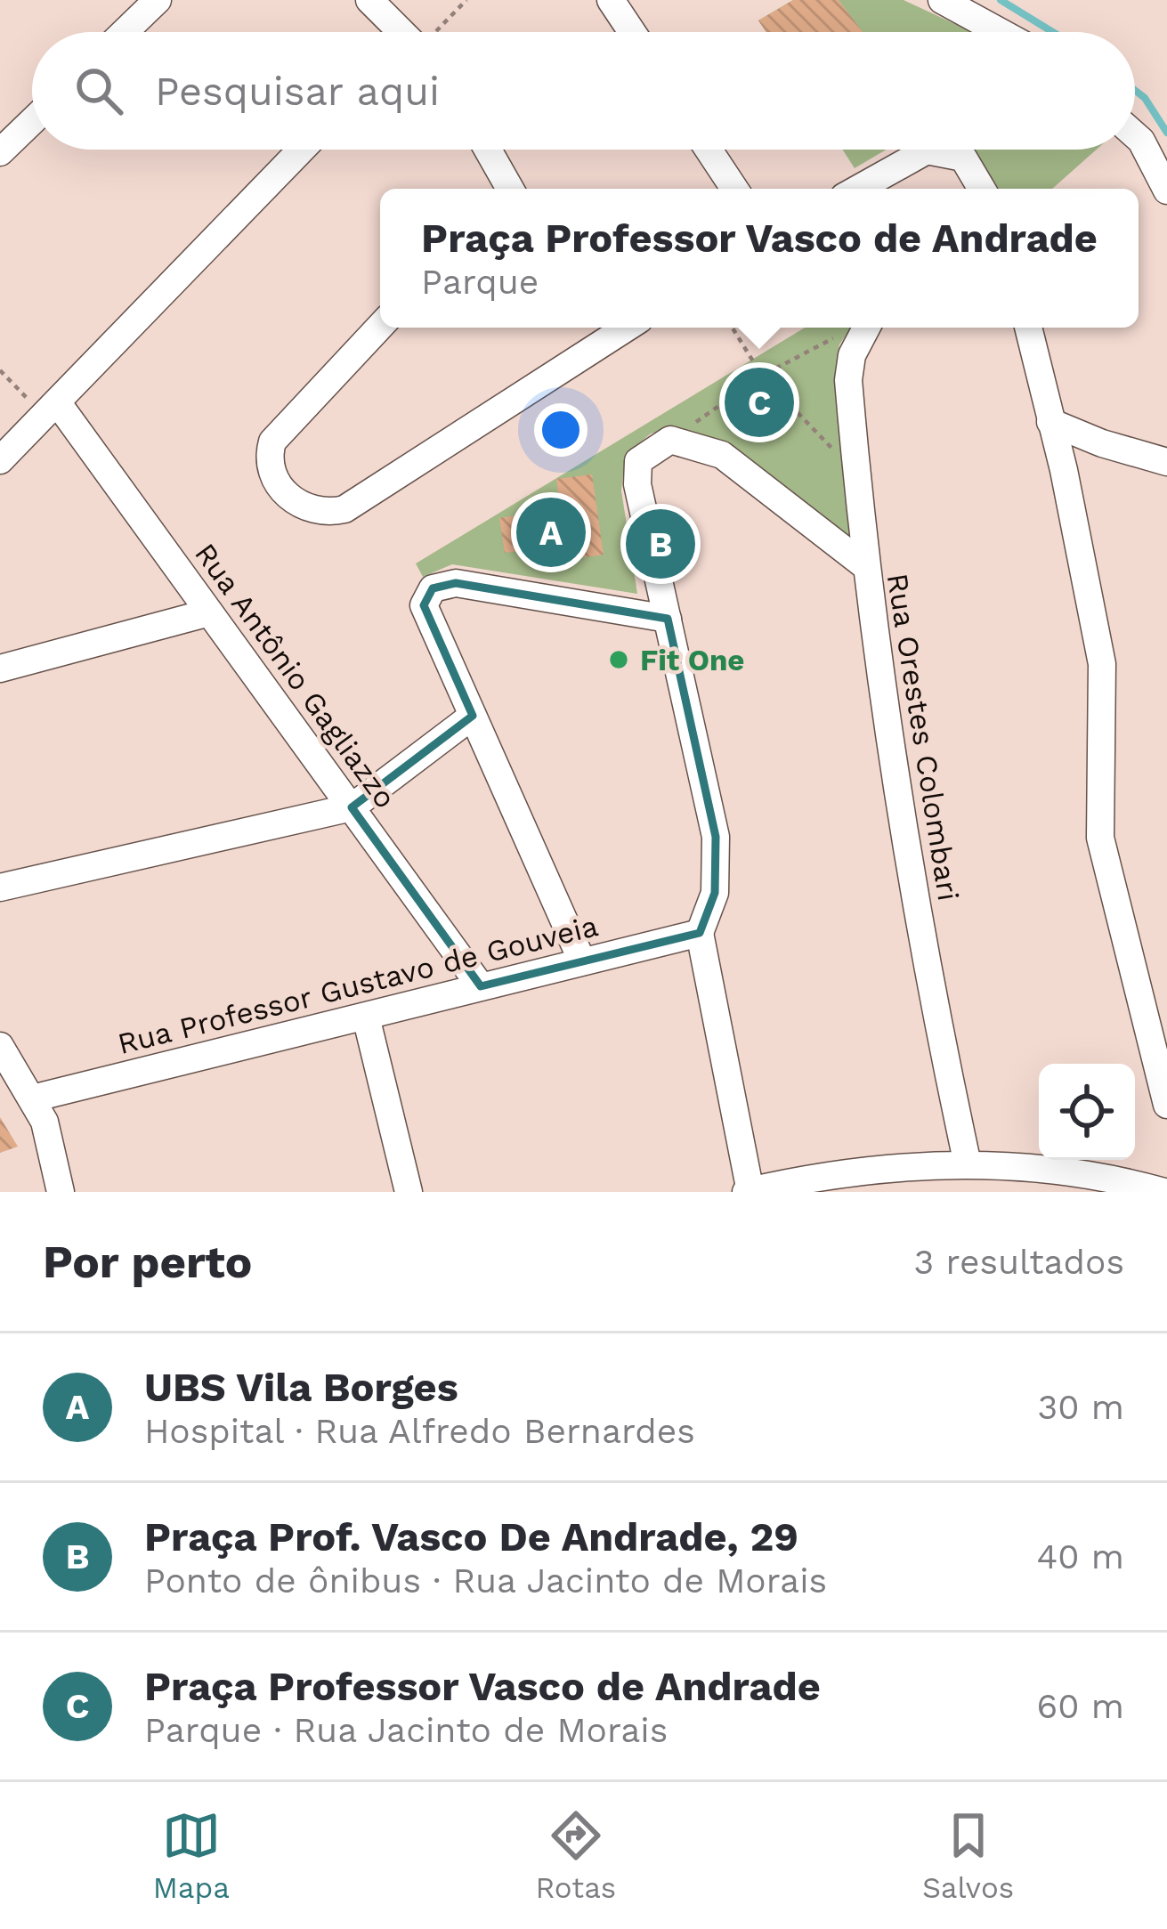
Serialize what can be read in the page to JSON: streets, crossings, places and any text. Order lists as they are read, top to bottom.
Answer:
{
  "streets": {
    "street": ["Rua Antônio Gagliazzo", "Rua Orestes Colombari", "Rua Professor Gustavo de Gouveia"]
  },
  "crossings": [
    ["Rua Antônio Gagliazzo", "Rua Professor Gustavo de Gouveia"]
  ],
  "places": ["Fit One"],
  "page": {
    "search": "Pesquisar aqui",
    "popup": ["Praça Professor Vasco de Andrade", "Parque"],
    "pins": ["C", "A", "B"],
    "heading": ["Por perto", "3 resultados"],
    "list": [
      {
        "mark": "A",
        "name": "UBS Vila Borges",
        "note": "Hospital · Rua Alfredo Bernardes",
        "value": "30 m"
      },
      {
        "mark": "B",
        "name": "Praça Prof. Vasco De Andrade, 29",
        "note": "Ponto de ônibus · Rua Jacinto de Morais",
        "value": "40 m"
      },
      {
        "mark": "C",
        "name": "Praça Professor Vasco de Andrade",
        "note": "Parque · Rua Jacinto de Morais",
        "value": "60 m"
      }
    ],
    "nav": ["Mapa", "Rotas", "Salvos"]
  }
}
